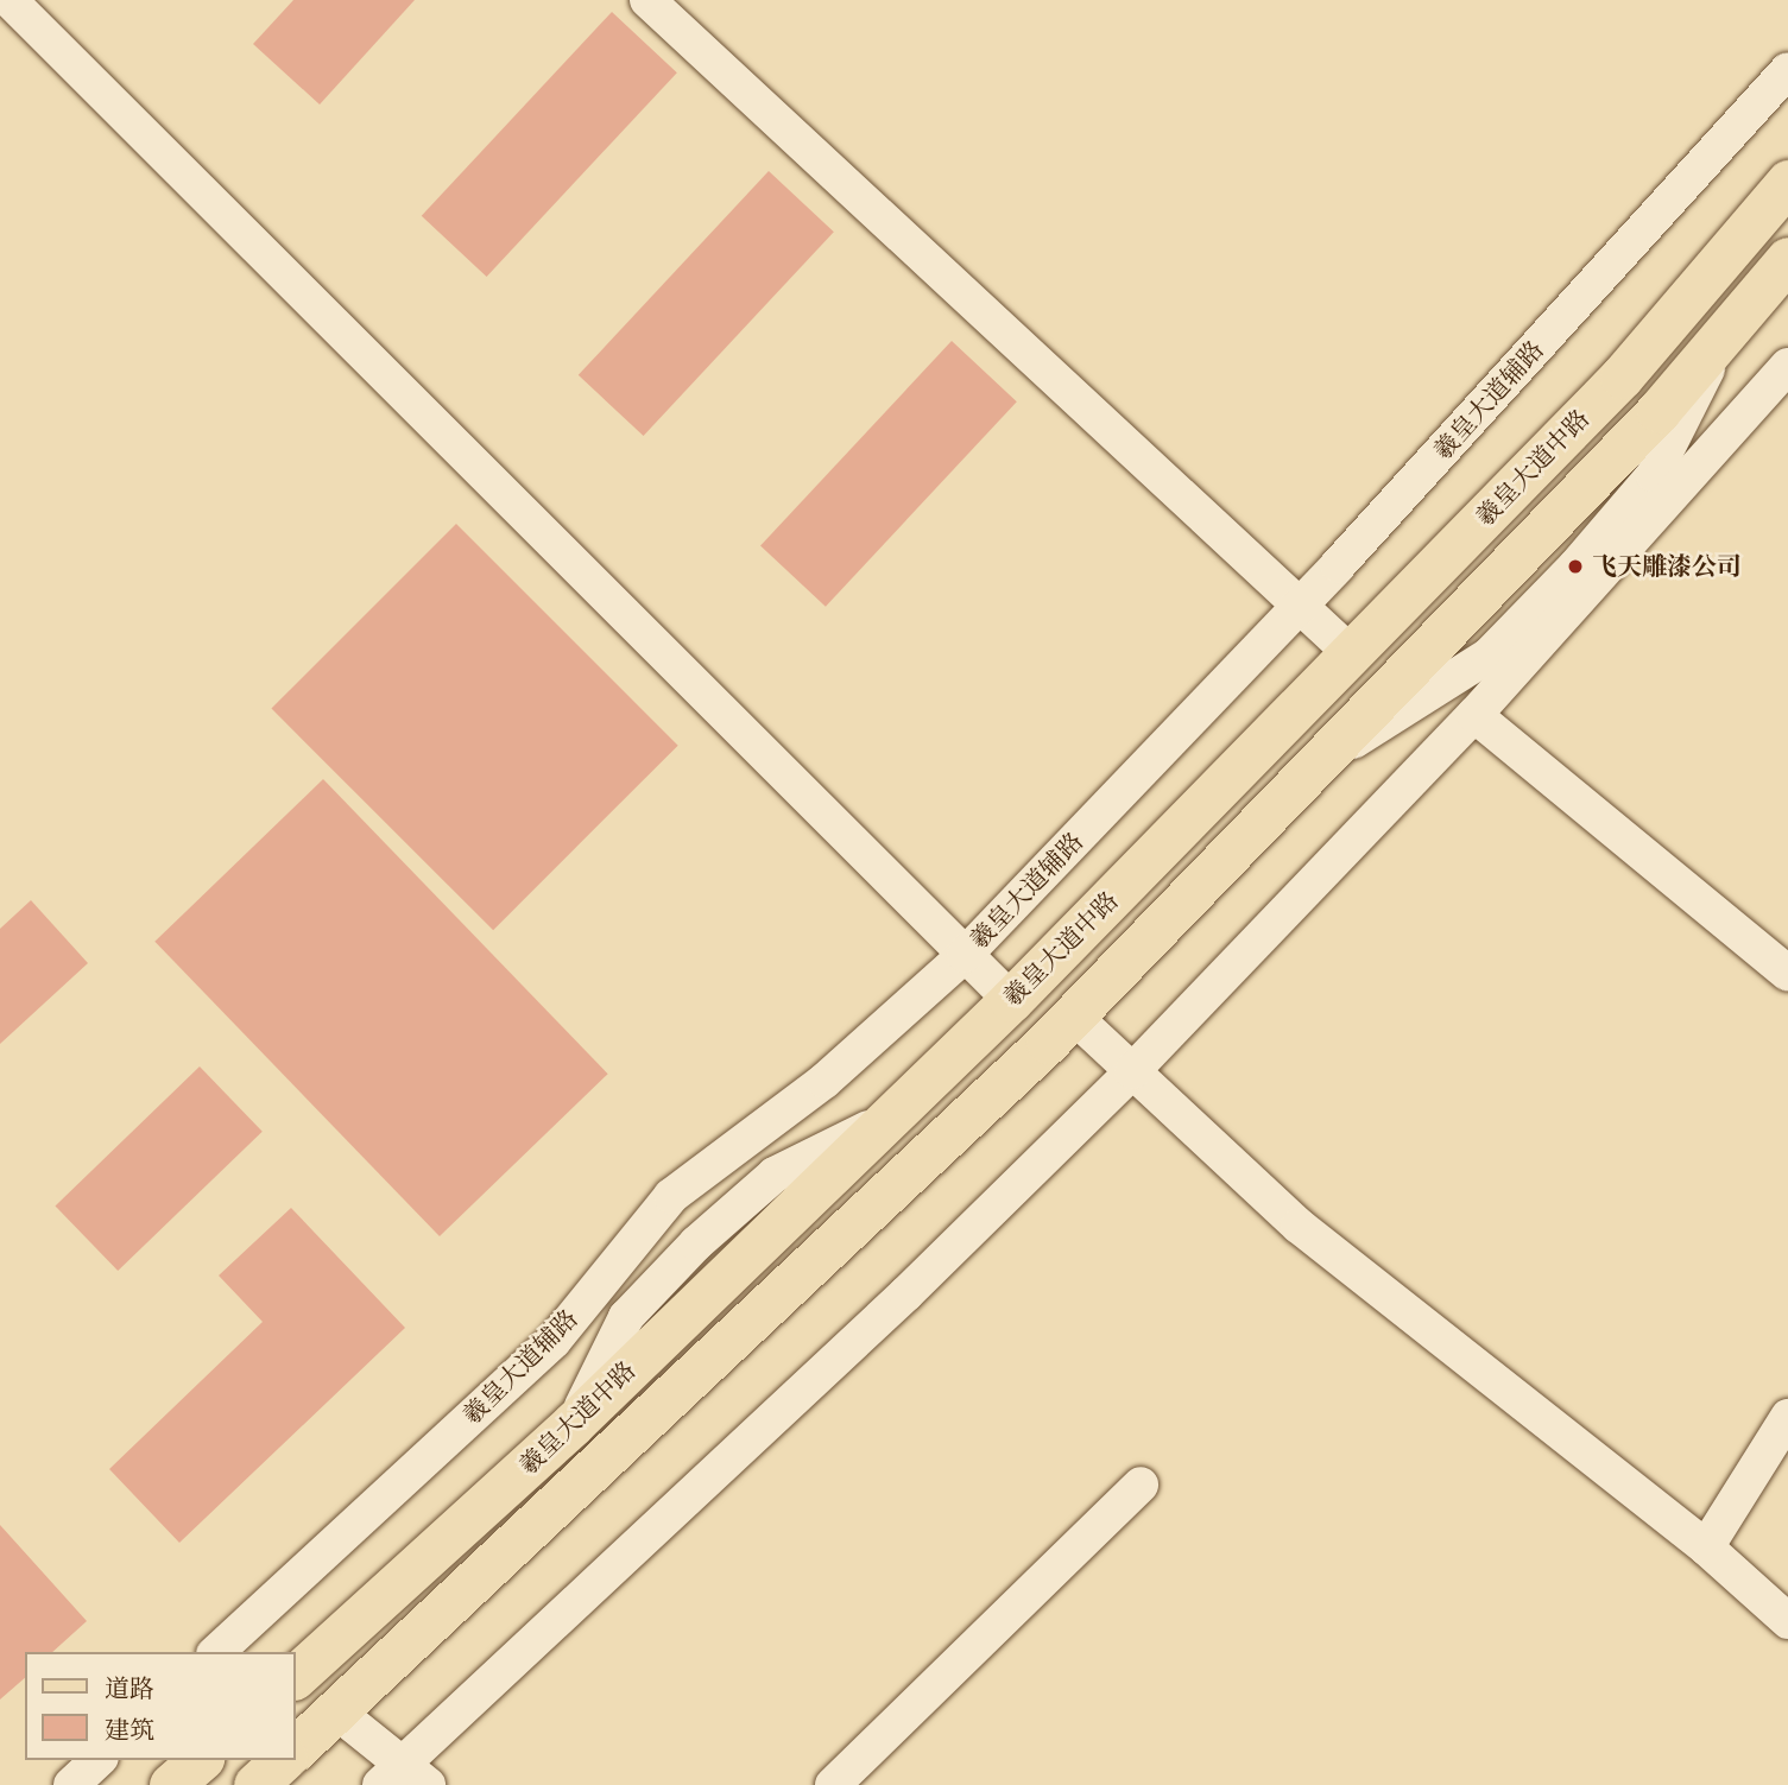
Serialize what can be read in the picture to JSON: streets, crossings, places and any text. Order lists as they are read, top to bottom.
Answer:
{
  "streets": {
    "main road": ["羲皇大道中路"],
    "street": ["羲皇大道辅路"]
  },
  "places": ["飞天雕漆公司"],
  "legend": ["道路", "建筑"]
}
